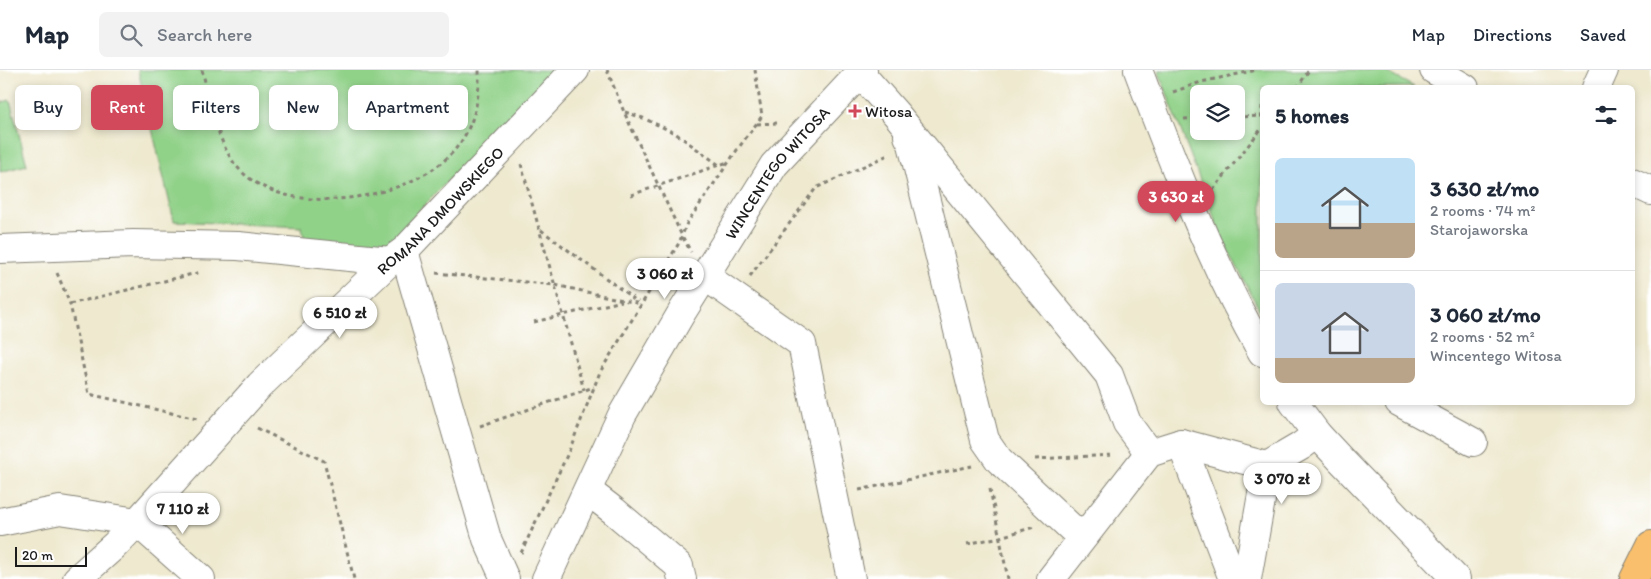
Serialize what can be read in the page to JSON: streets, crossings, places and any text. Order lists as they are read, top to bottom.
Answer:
{
  "streets": {
    "street": ["WINCENTEGO WITOSA", "ROMANA DMOWSKIEGO"]
  },
  "places": {
    "health": ["Witosa"]
  },
  "scale_bar": "20 m",
  "page": {
    "header": "Map",
    "search": "Search here",
    "nav": ["Map", "Directions", "Saved"],
    "chip": [
      "Buy",
      "Rent",
      "Filters",
      "New",
      "Apartment"
    ],
    "heading": "5 homes",
    "list": [
      {
        "name": "3 630 zł/mo",
        "note": "2 rooms · 74 m² · Starojaworska"
      },
      {
        "name": "3 060 zł/mo",
        "note": "2 rooms · 52 m² · Wincentego Witosa"
      }
    ],
    "price": [
      "3 630 zł",
      "3 060 zł",
      "6 510 zł",
      "3 070 zł",
      "7 110 zł"
    ],
    "scale": "20 m"
  }
}
